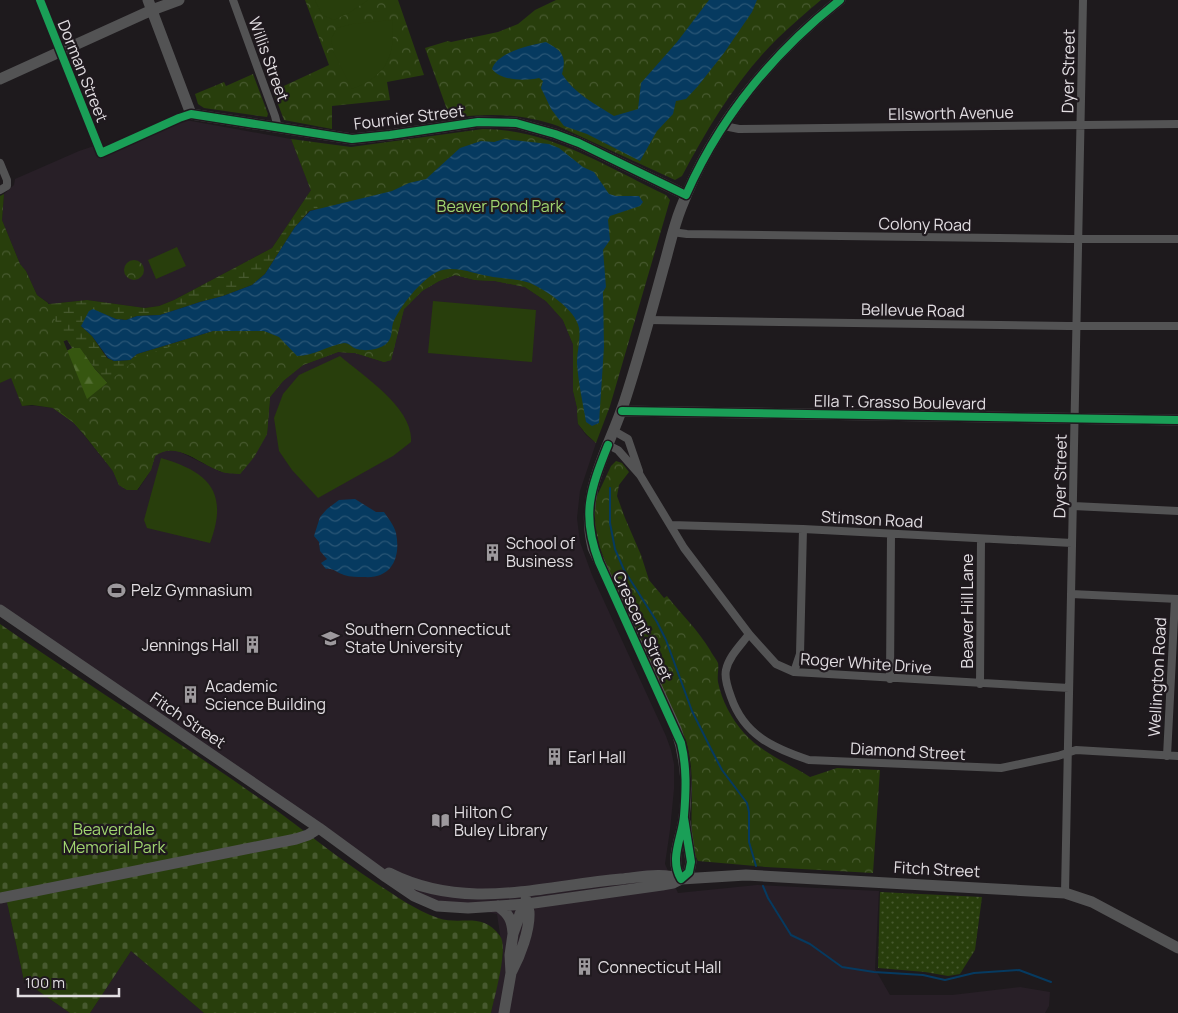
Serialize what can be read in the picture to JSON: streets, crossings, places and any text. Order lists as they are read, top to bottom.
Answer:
{
  "streets": {
    "main road": [
      "Fournier Street",
      "Ella T. Grasso Boulevard",
      "Crescent Street",
      "Fitch Street"
    ],
    "street": [
      "Willis Street",
      "Dorman Street",
      "Dyer Street",
      "Ellsworth Avenue",
      "Colony Road",
      "Bellevue Road",
      "Stimson Road",
      "Beaver Hill Lane",
      "Roger White Drive",
      "Wellington Road",
      "Diamond Street"
    ]
  },
  "crossings": [
    ["Willis Street", "Fournier Street"],
    ["Dorman Street", "Fournier Street"],
    ["Dyer Street", "Ellsworth Avenue"],
    ["Dyer Street", "Colony Road"],
    ["Dyer Street", "Bellevue Road"],
    ["Dyer Street", "Ella T. Grasso Boulevard"],
    ["Dyer Street", "Stimson Road"],
    ["Dyer Street", "Roger White Drive"],
    ["Dyer Street", "Fitch Street"],
    ["Dyer Street", "Diamond Street"],
    ["Ellsworth Avenue", "Crescent Street"],
    ["Fournier Street", "Crescent Street"],
    ["Colony Road", "Crescent Street"],
    ["Bellevue Road", "Crescent Street"],
    ["Ella T. Grasso Boulevard", "Crescent Street"],
    ["Stimson Road", "Beaver Hill Lane"],
    ["Stimson Road", "Roger White Drive"],
    ["Beaver Hill Lane", "Roger White Drive"],
    ["Crescent Street", "Roger White Drive"],
    ["Crescent Street", "Fitch Street"],
    ["Roger White Drive", "Diamond Street"],
    ["Wellington Road", "Diamond Street"]
  ],
  "parks": ["Beaver Pond Park", "Beaverdale Memorial Park"],
  "places": {
    "building": [
      "School of Business",
      "Jennings Hall",
      "Academic Science Building",
      "Earl Hall",
      "Connecticut Hall"
    ],
    "sports": ["Pelz Gymnasium"],
    "school or university": ["Southern Connecticut State University"],
    "library": ["Hilton C Buley Library"]
  },
  "scale_bar": "100 m"
}
